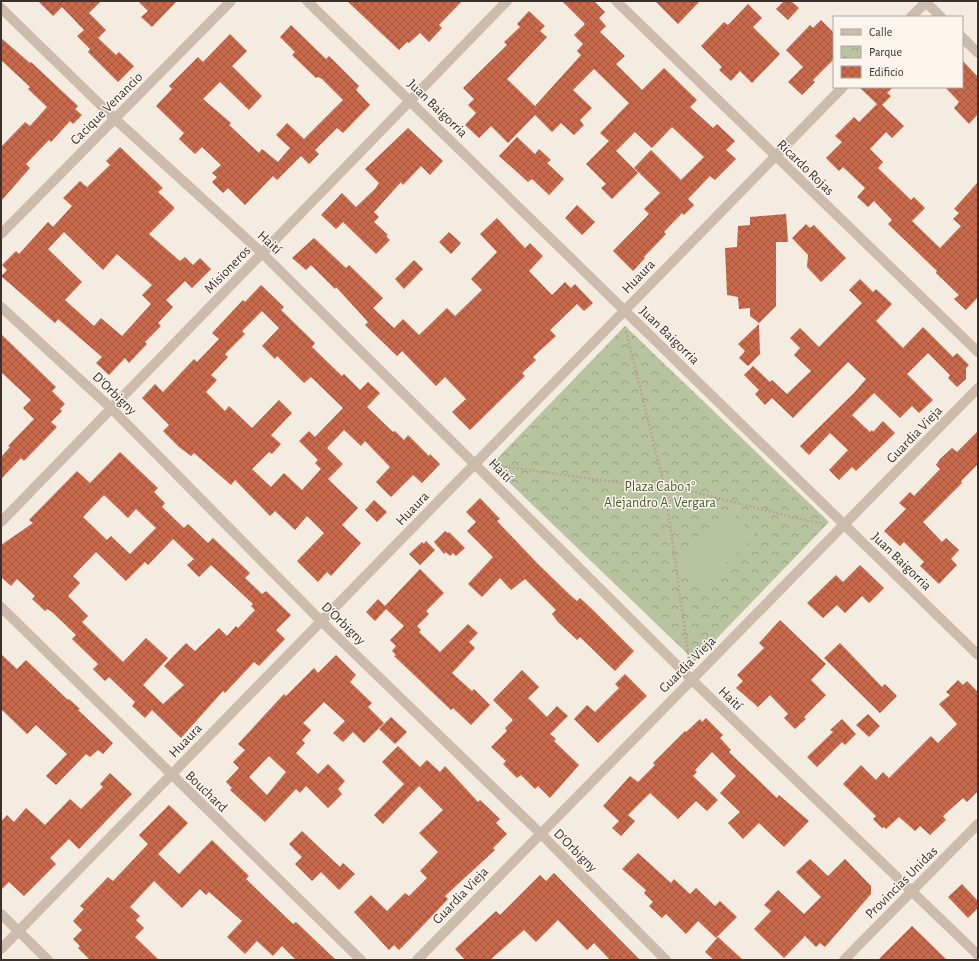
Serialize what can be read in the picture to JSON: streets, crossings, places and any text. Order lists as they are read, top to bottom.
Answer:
{
  "streets": {
    "street": [
      "Cacique Venancio",
      "Juan Baigorria",
      "Ricardo Rojas",
      "Haití",
      "Misioneros",
      "Huaura",
      "D'Orbigny",
      "Guardia Vieja",
      "Bouchard",
      "Provincias Unidas"
    ]
  },
  "crossings": [
    ["Cacique Venancio", "Haití"],
    ["Juan Baigorria", "Misioneros"],
    ["Juan Baigorria", "Huaura"],
    ["Juan Baigorria", "Guardia Vieja"],
    ["Ricardo Rojas", "Huaura"],
    ["Haití", "Misioneros"],
    ["Haití", "Huaura"],
    ["Haití", "Guardia Vieja"],
    ["Haití", "Provincias Unidas"],
    ["Misioneros", "D'Orbigny"],
    ["Huaura", "D'Orbigny"],
    ["Huaura", "Bouchard"],
    ["D'Orbigny", "Guardia Vieja"]
  ],
  "parks": ["Plaza Cabo 1° Alejandro A. Vergara"],
  "legend": ["Calle", "Parque", "Edificio"]
}
